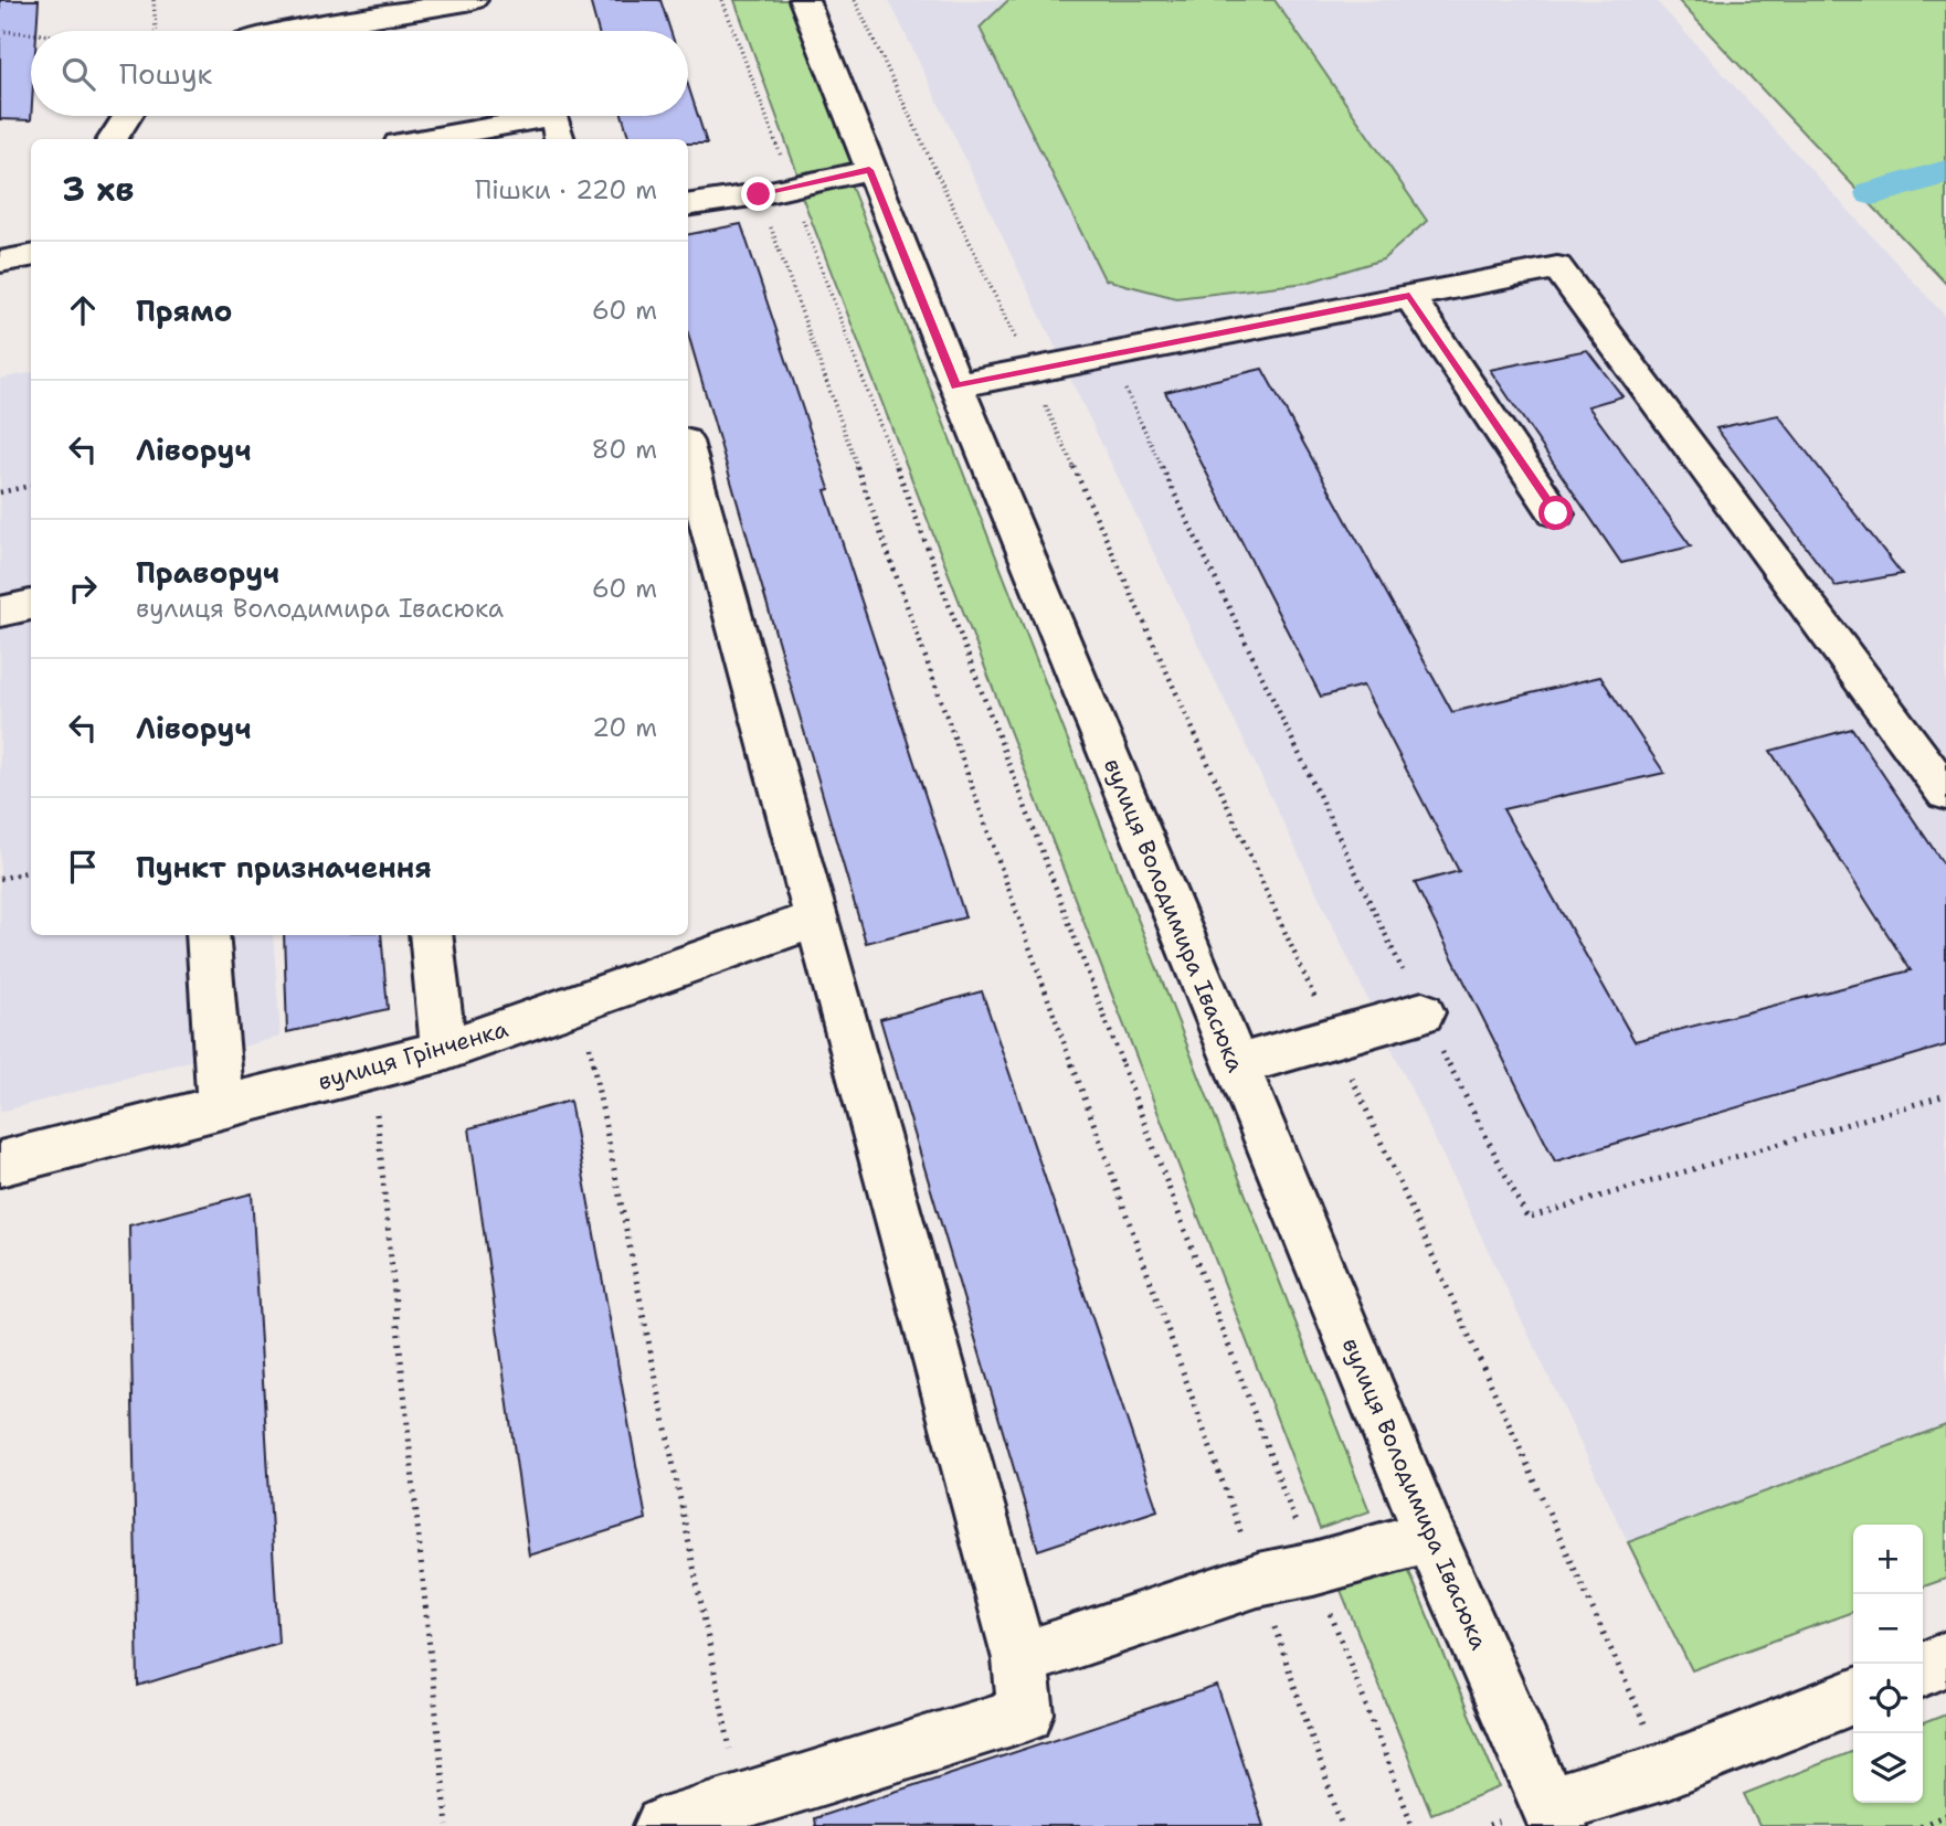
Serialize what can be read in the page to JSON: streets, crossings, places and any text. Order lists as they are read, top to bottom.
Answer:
{
  "streets": {
    "street": ["вулиця Володимира Івасюка", "вулиця Грінченка"]
  },
  "page": {
    "search": "Пошук",
    "heading": ["3 хв", "Пішки · 220 m"],
    "list": [
      ["Прямо", "60 m"],
      ["Ліворуч", "80 m"],
      ["Праворуч", "вулиця Володимира Івасюка", "60 m"],
      ["Ліворуч", "20 m"],
      "Пункт призначення"
    ],
    "map_buttons": ["+", "−"]
  }
}
